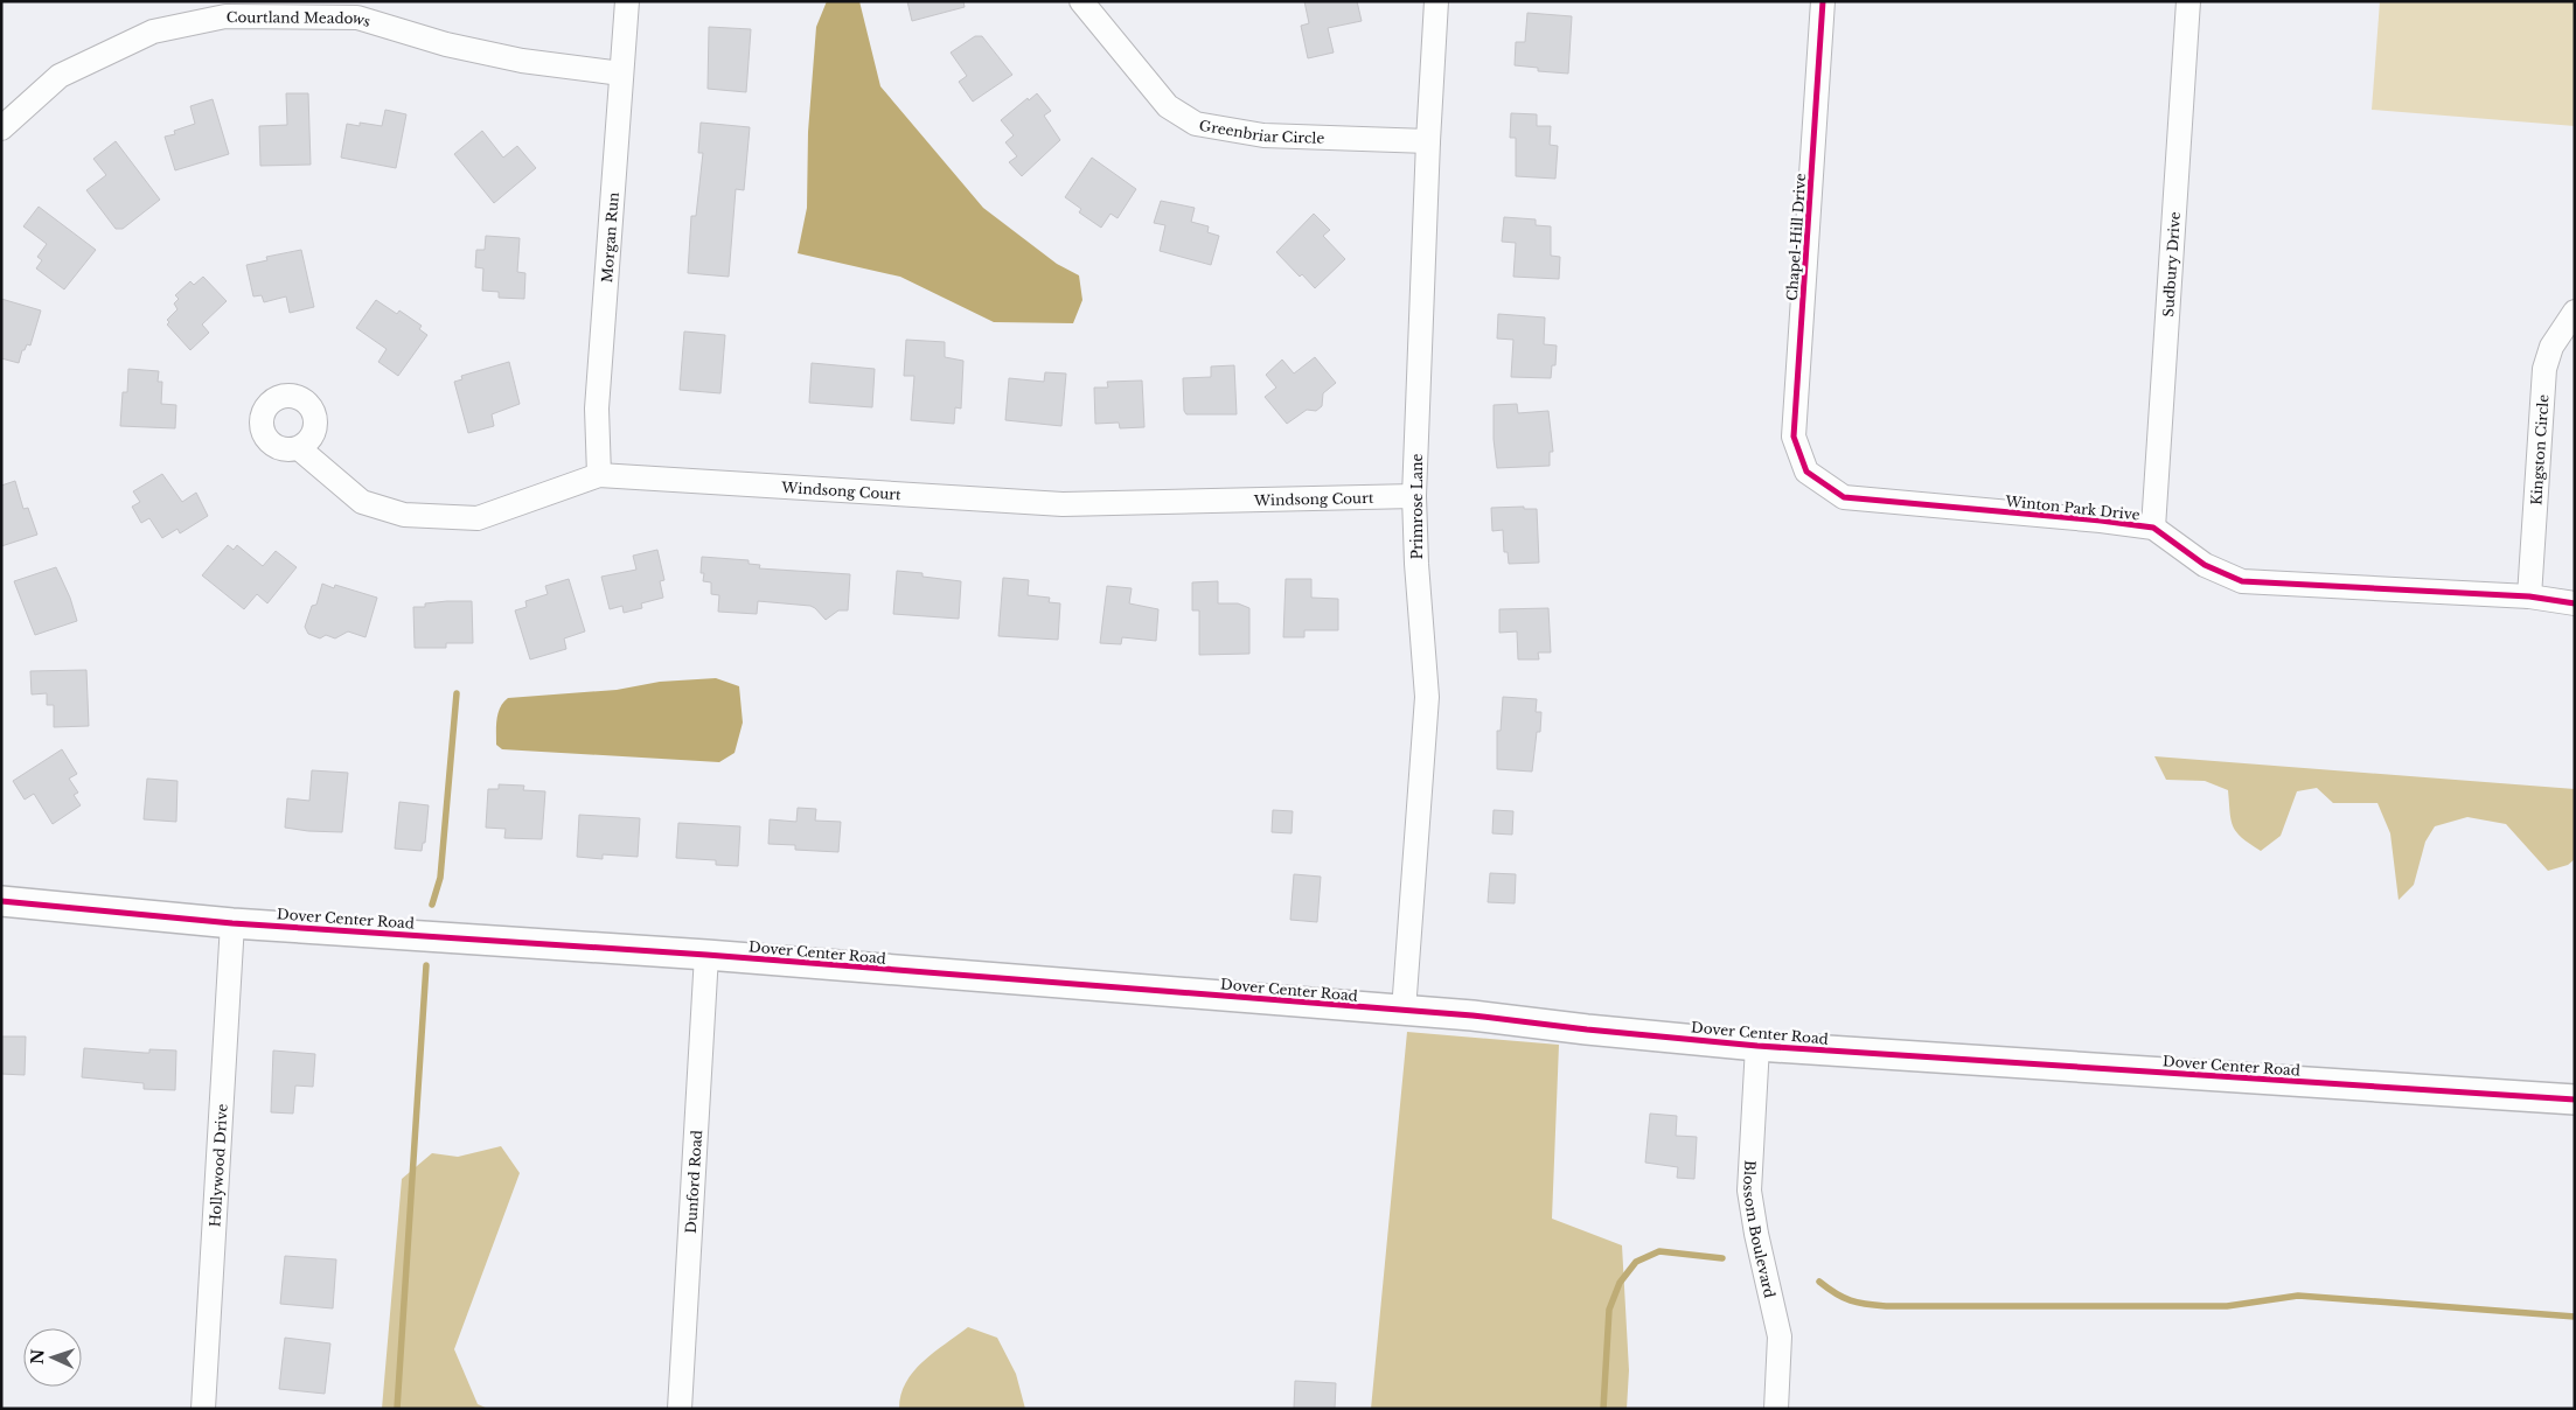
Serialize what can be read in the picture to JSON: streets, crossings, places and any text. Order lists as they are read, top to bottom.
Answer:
{
  "streets": {
    "street": [
      "Courtland Meadows",
      "Greenbriar Circle",
      "Chapel-Hill Drive",
      "Morgan Run",
      "Sudbury Drive",
      "Kingston Circle",
      "Windsong Court",
      "Primrose Lane",
      "Winton Park Drive",
      "Dover Center Road",
      "Hollywood Drive",
      "Dunford Road",
      "Blossom Boulevard"
    ]
  },
  "crossings": [
    ["Courtland Meadows", "Morgan Run"],
    ["Greenbriar Circle", "Primrose Lane"],
    ["Chapel-Hill Drive", "Winton Park Drive"],
    ["Morgan Run", "Windsong Court"],
    ["Sudbury Drive", "Winton Park Drive"],
    ["Kingston Circle", "Winton Park Drive"],
    ["Windsong Court", "Primrose Lane"],
    ["Primrose Lane", "Dover Center Road"],
    ["Dover Center Road", "Hollywood Drive"],
    ["Dover Center Road", "Dunford Road"],
    ["Dover Center Road", "Blossom Boulevard"]
  ],
  "north": "left"
}
